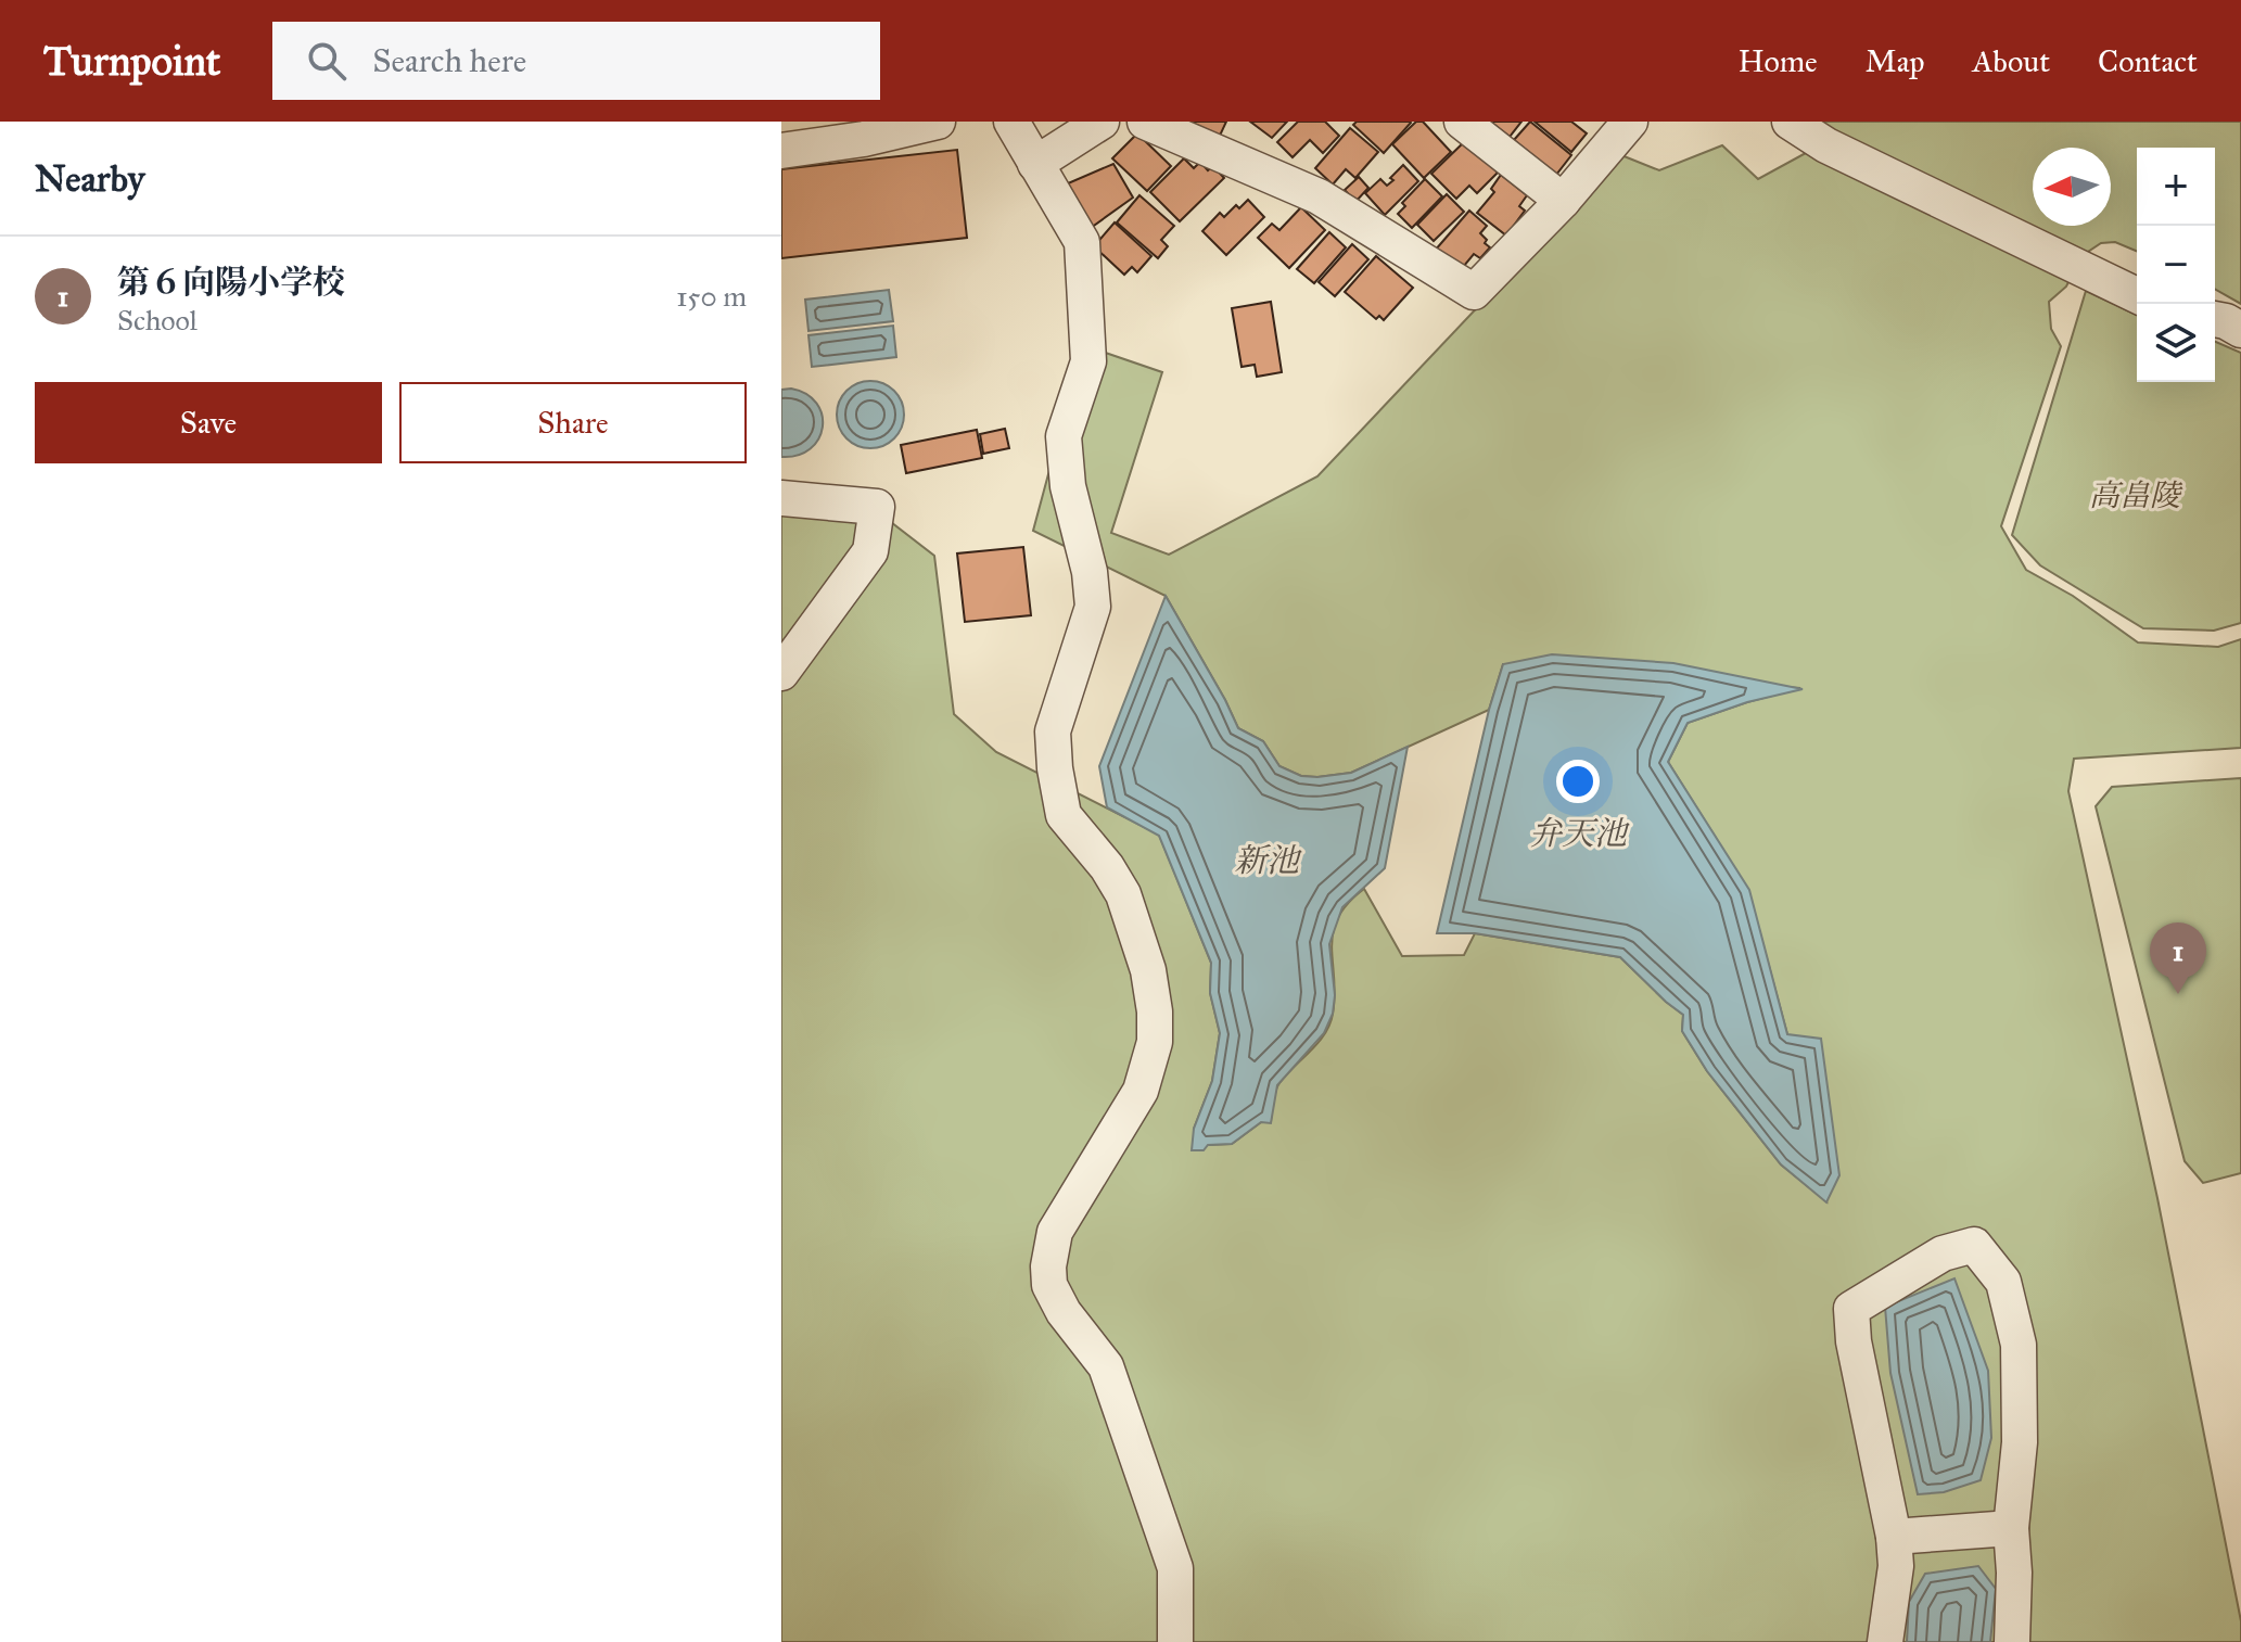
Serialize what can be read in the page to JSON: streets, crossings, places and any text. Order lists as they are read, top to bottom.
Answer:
{
  "water": ["弁天池", "新池"],
  "parks": ["高畠陵"],
  "north": "left",
  "page": {
    "header": "Turnpoint",
    "search": "Search here",
    "nav": [
      "Home",
      "Map",
      "About",
      "Contact"
    ],
    "heading": "Nearby",
    "map_buttons": ["+", "−"],
    "list": [
      {
        "mark": "1",
        "name": "第６向陽小学校",
        "note": "School",
        "value": "150 m"
      }
    ],
    "buttons": ["Save", "Share"],
    "pins": "1"
  }
}
